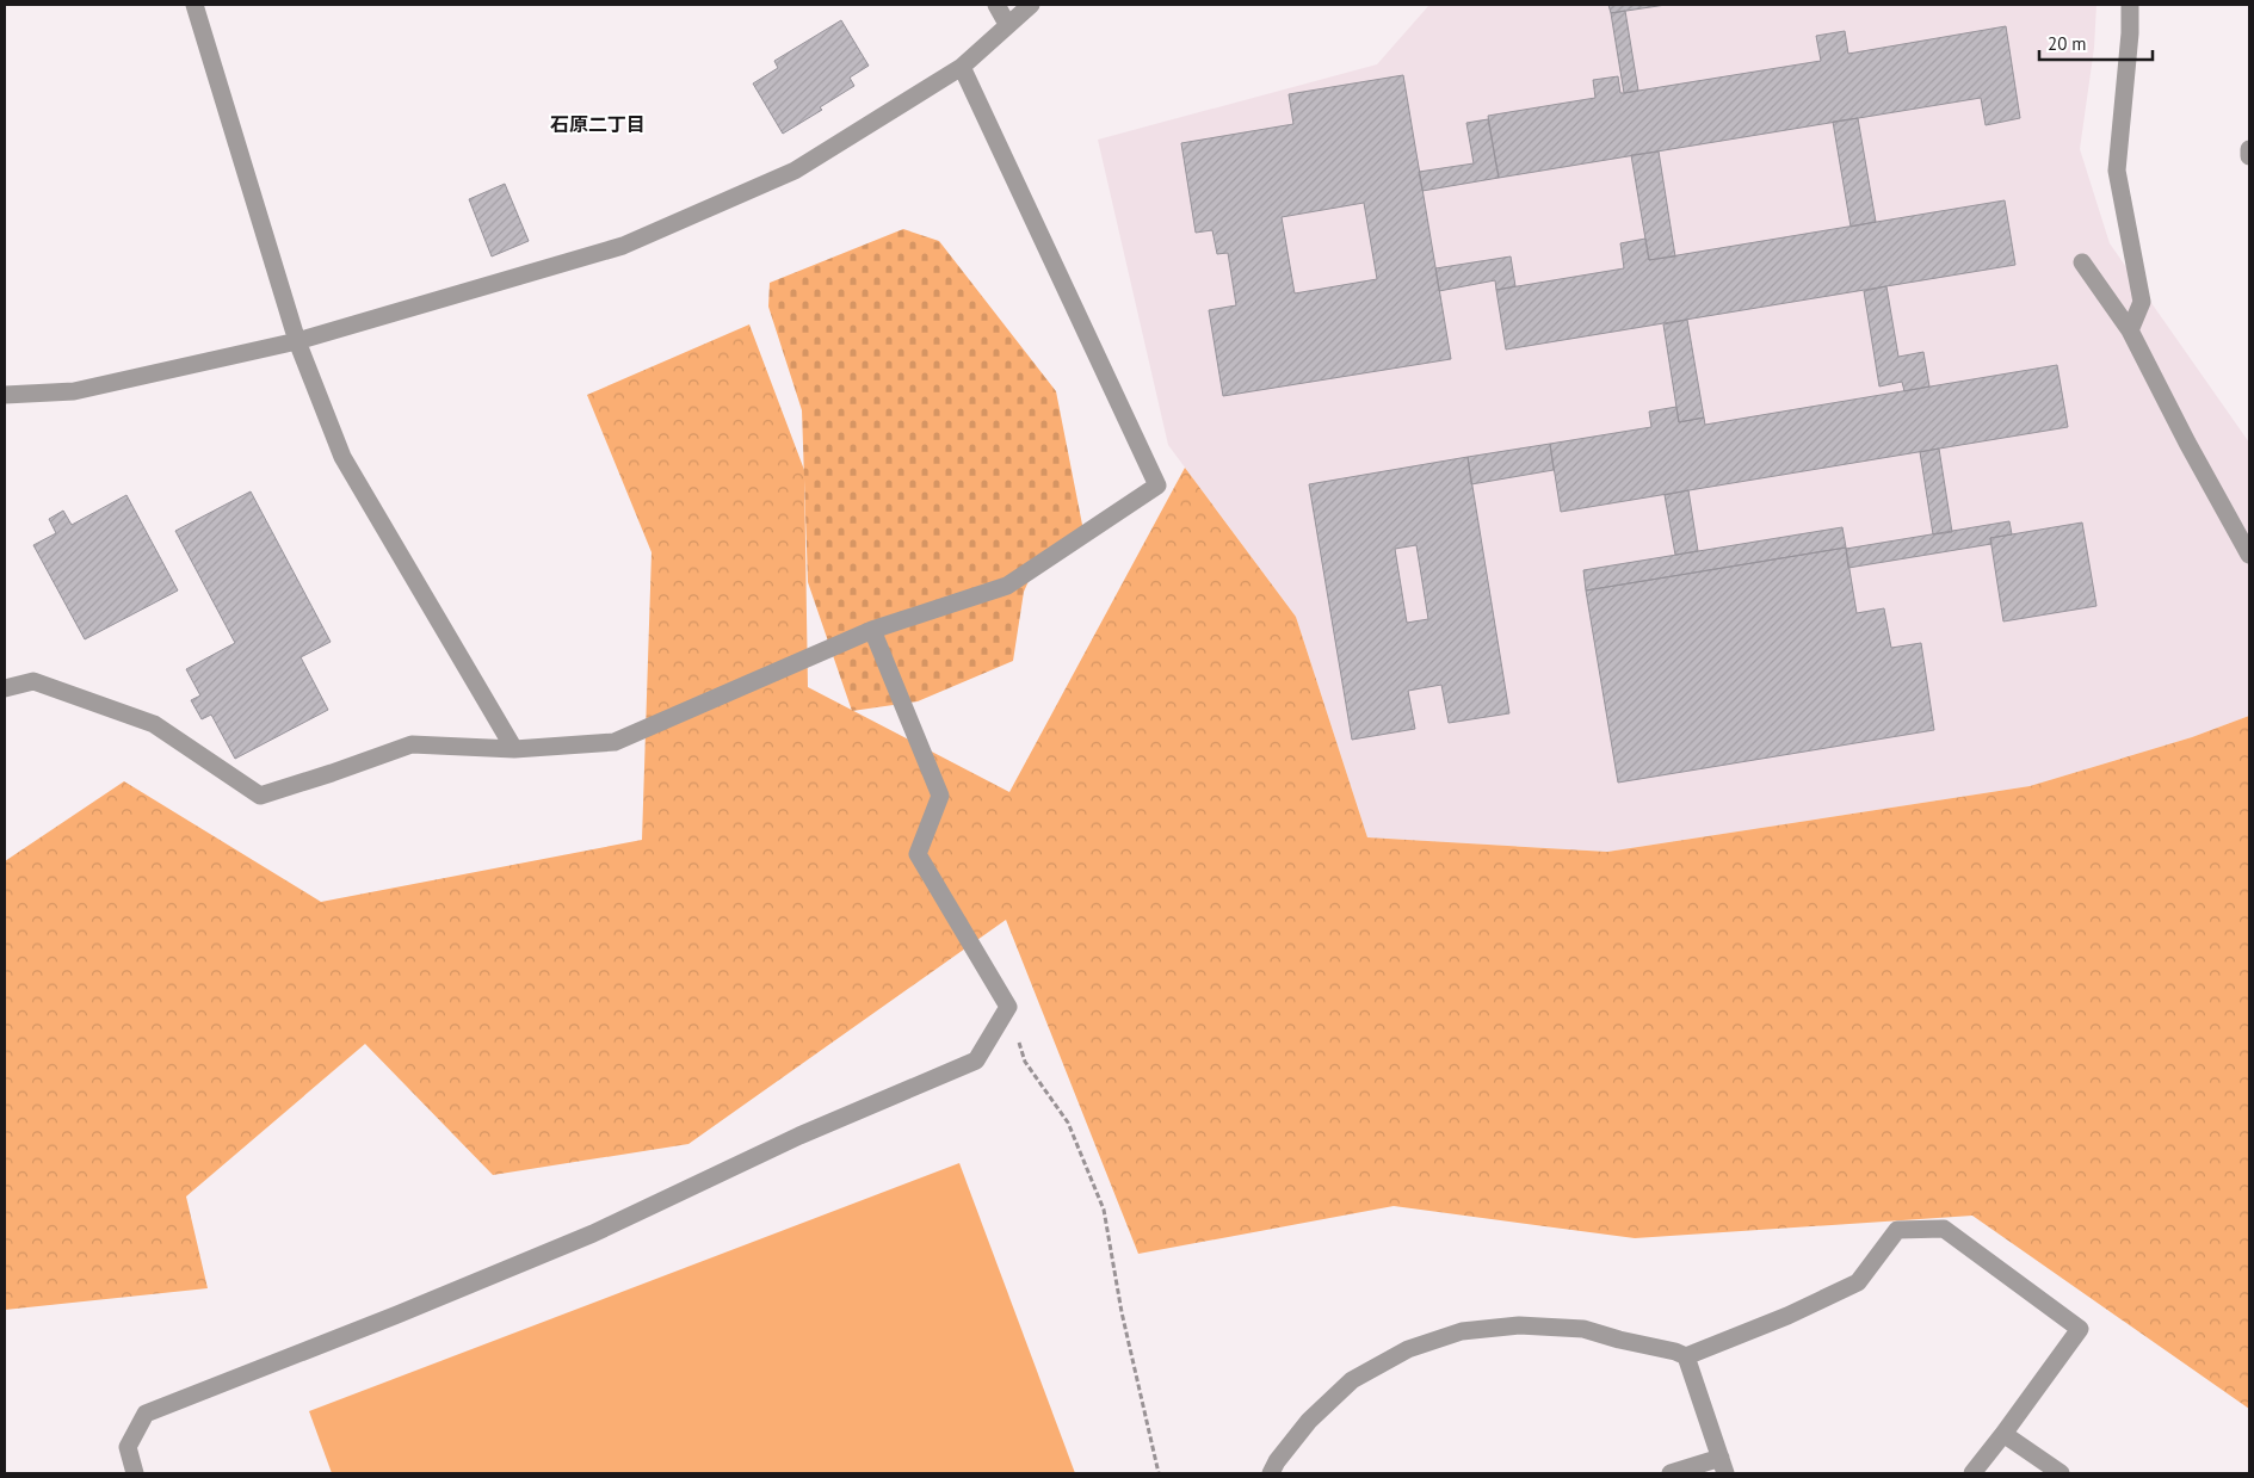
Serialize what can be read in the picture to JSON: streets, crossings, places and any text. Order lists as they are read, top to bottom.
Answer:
{
  "districts": ["石原二丁目"],
  "scale_bar": "20 m"
}
